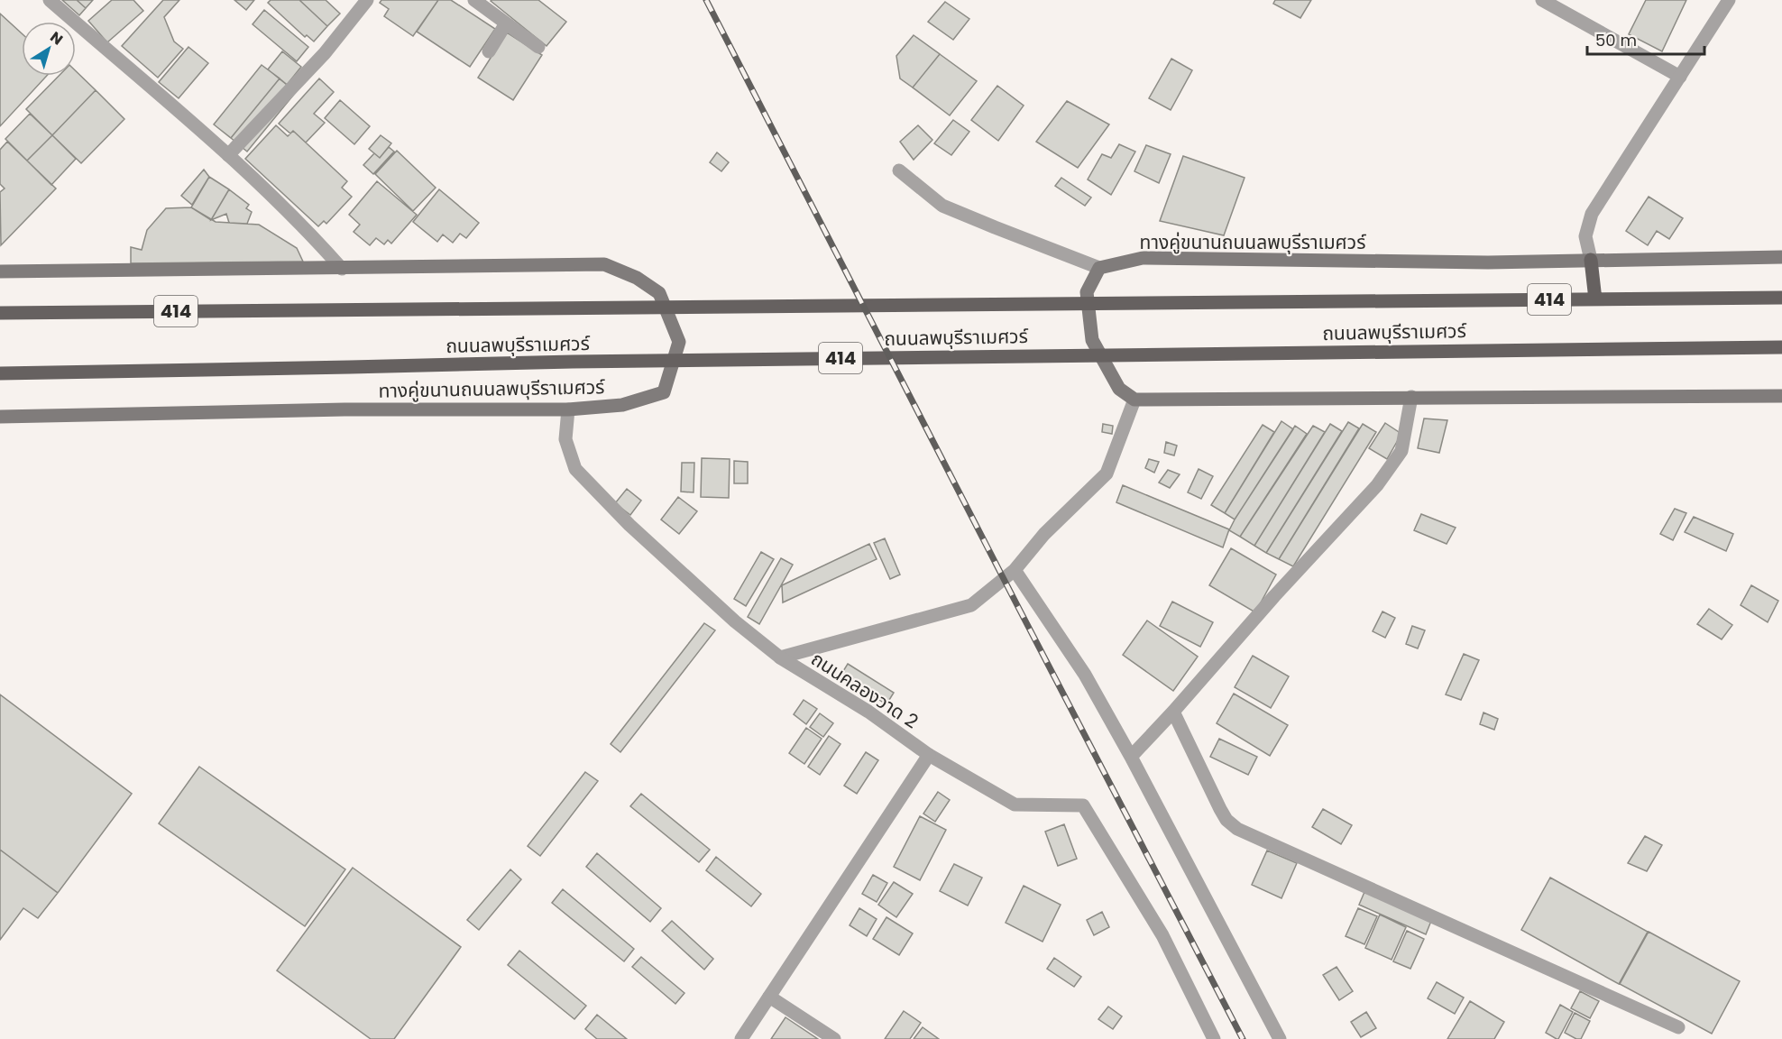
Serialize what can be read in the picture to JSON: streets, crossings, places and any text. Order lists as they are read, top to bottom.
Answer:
{
  "streets": {
    "main road": ["ทางคู่ขนานถนนลพบุรีราเมศวร์", "414", "ถนนลพบุรีราเมศวร์"],
    "street": ["ถนนคลองวาด 2"]
  },
  "crossings": [
    ["ทางคู่ขนานถนนลพบุรีราเมศวร์", "ถนนคลองวาด 2"]
  ],
  "scale_bar": "50 m",
  "north": "top right"
}
